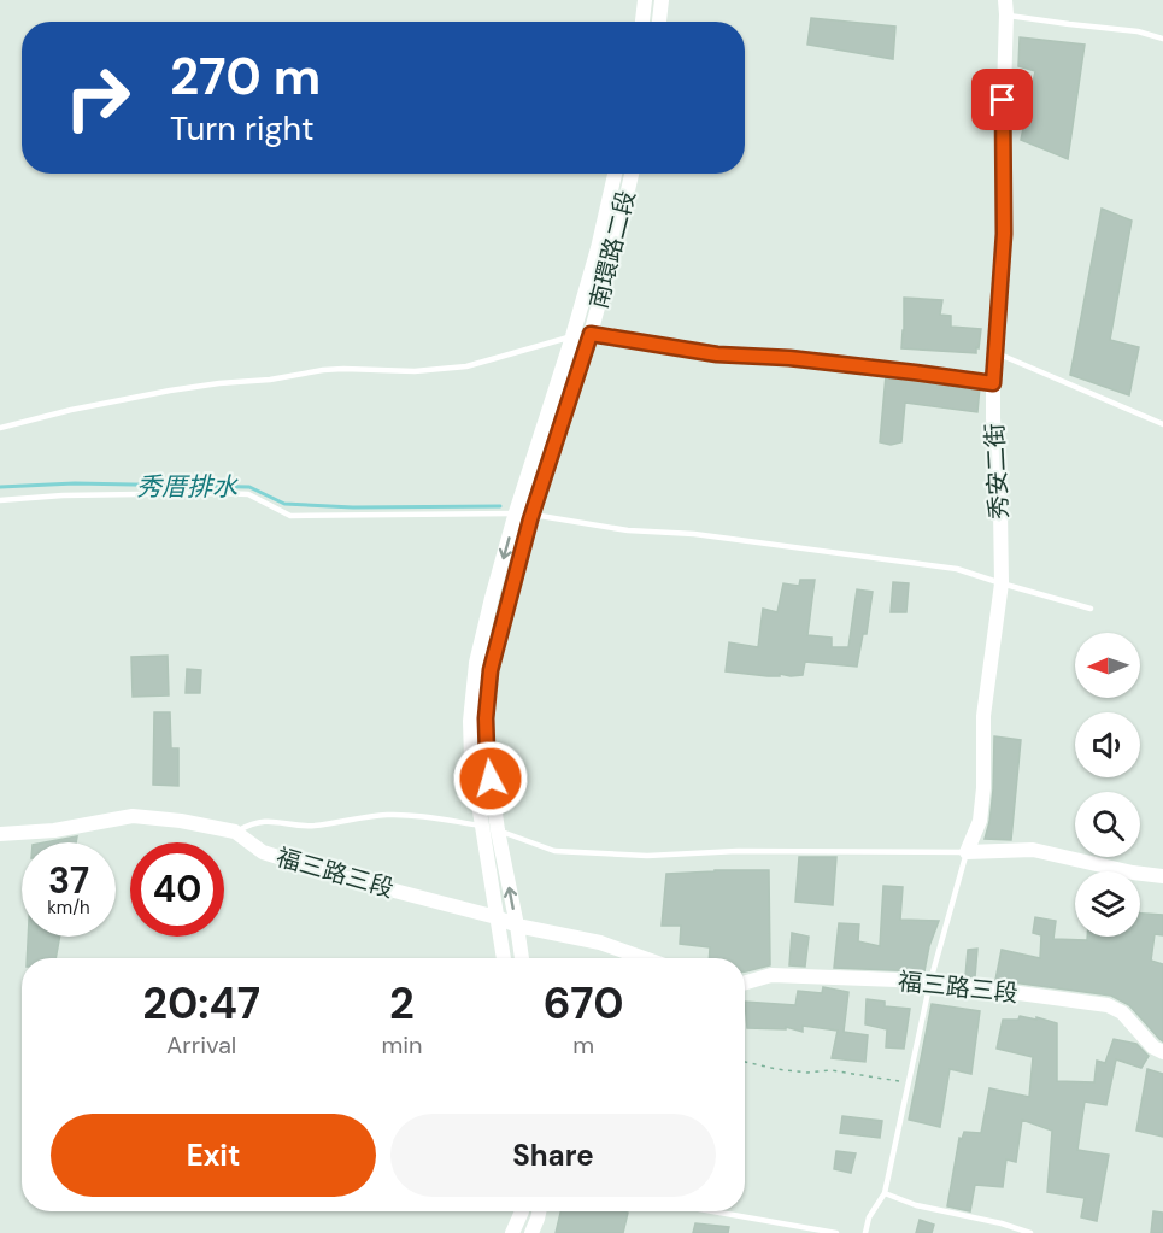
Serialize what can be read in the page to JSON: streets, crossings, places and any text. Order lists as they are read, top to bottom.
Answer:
{
  "streets": {
    "street": ["南環路二段", "秀安二街", "福三路三段"]
  },
  "crossings": [
    ["南環路二段", "福三路三段"]
  ],
  "water": ["秀厝排水"],
  "north": "left",
  "page": {
    "turn": ["270 m", "Turn right"],
    "speed": "37 km/h",
    "limit": "40",
    "eta": [
      "20:47",
      "Arrival",
      "2",
      "min",
      "670",
      "m"
    ],
    "buttons": ["Exit", "Share"]
  }
}
